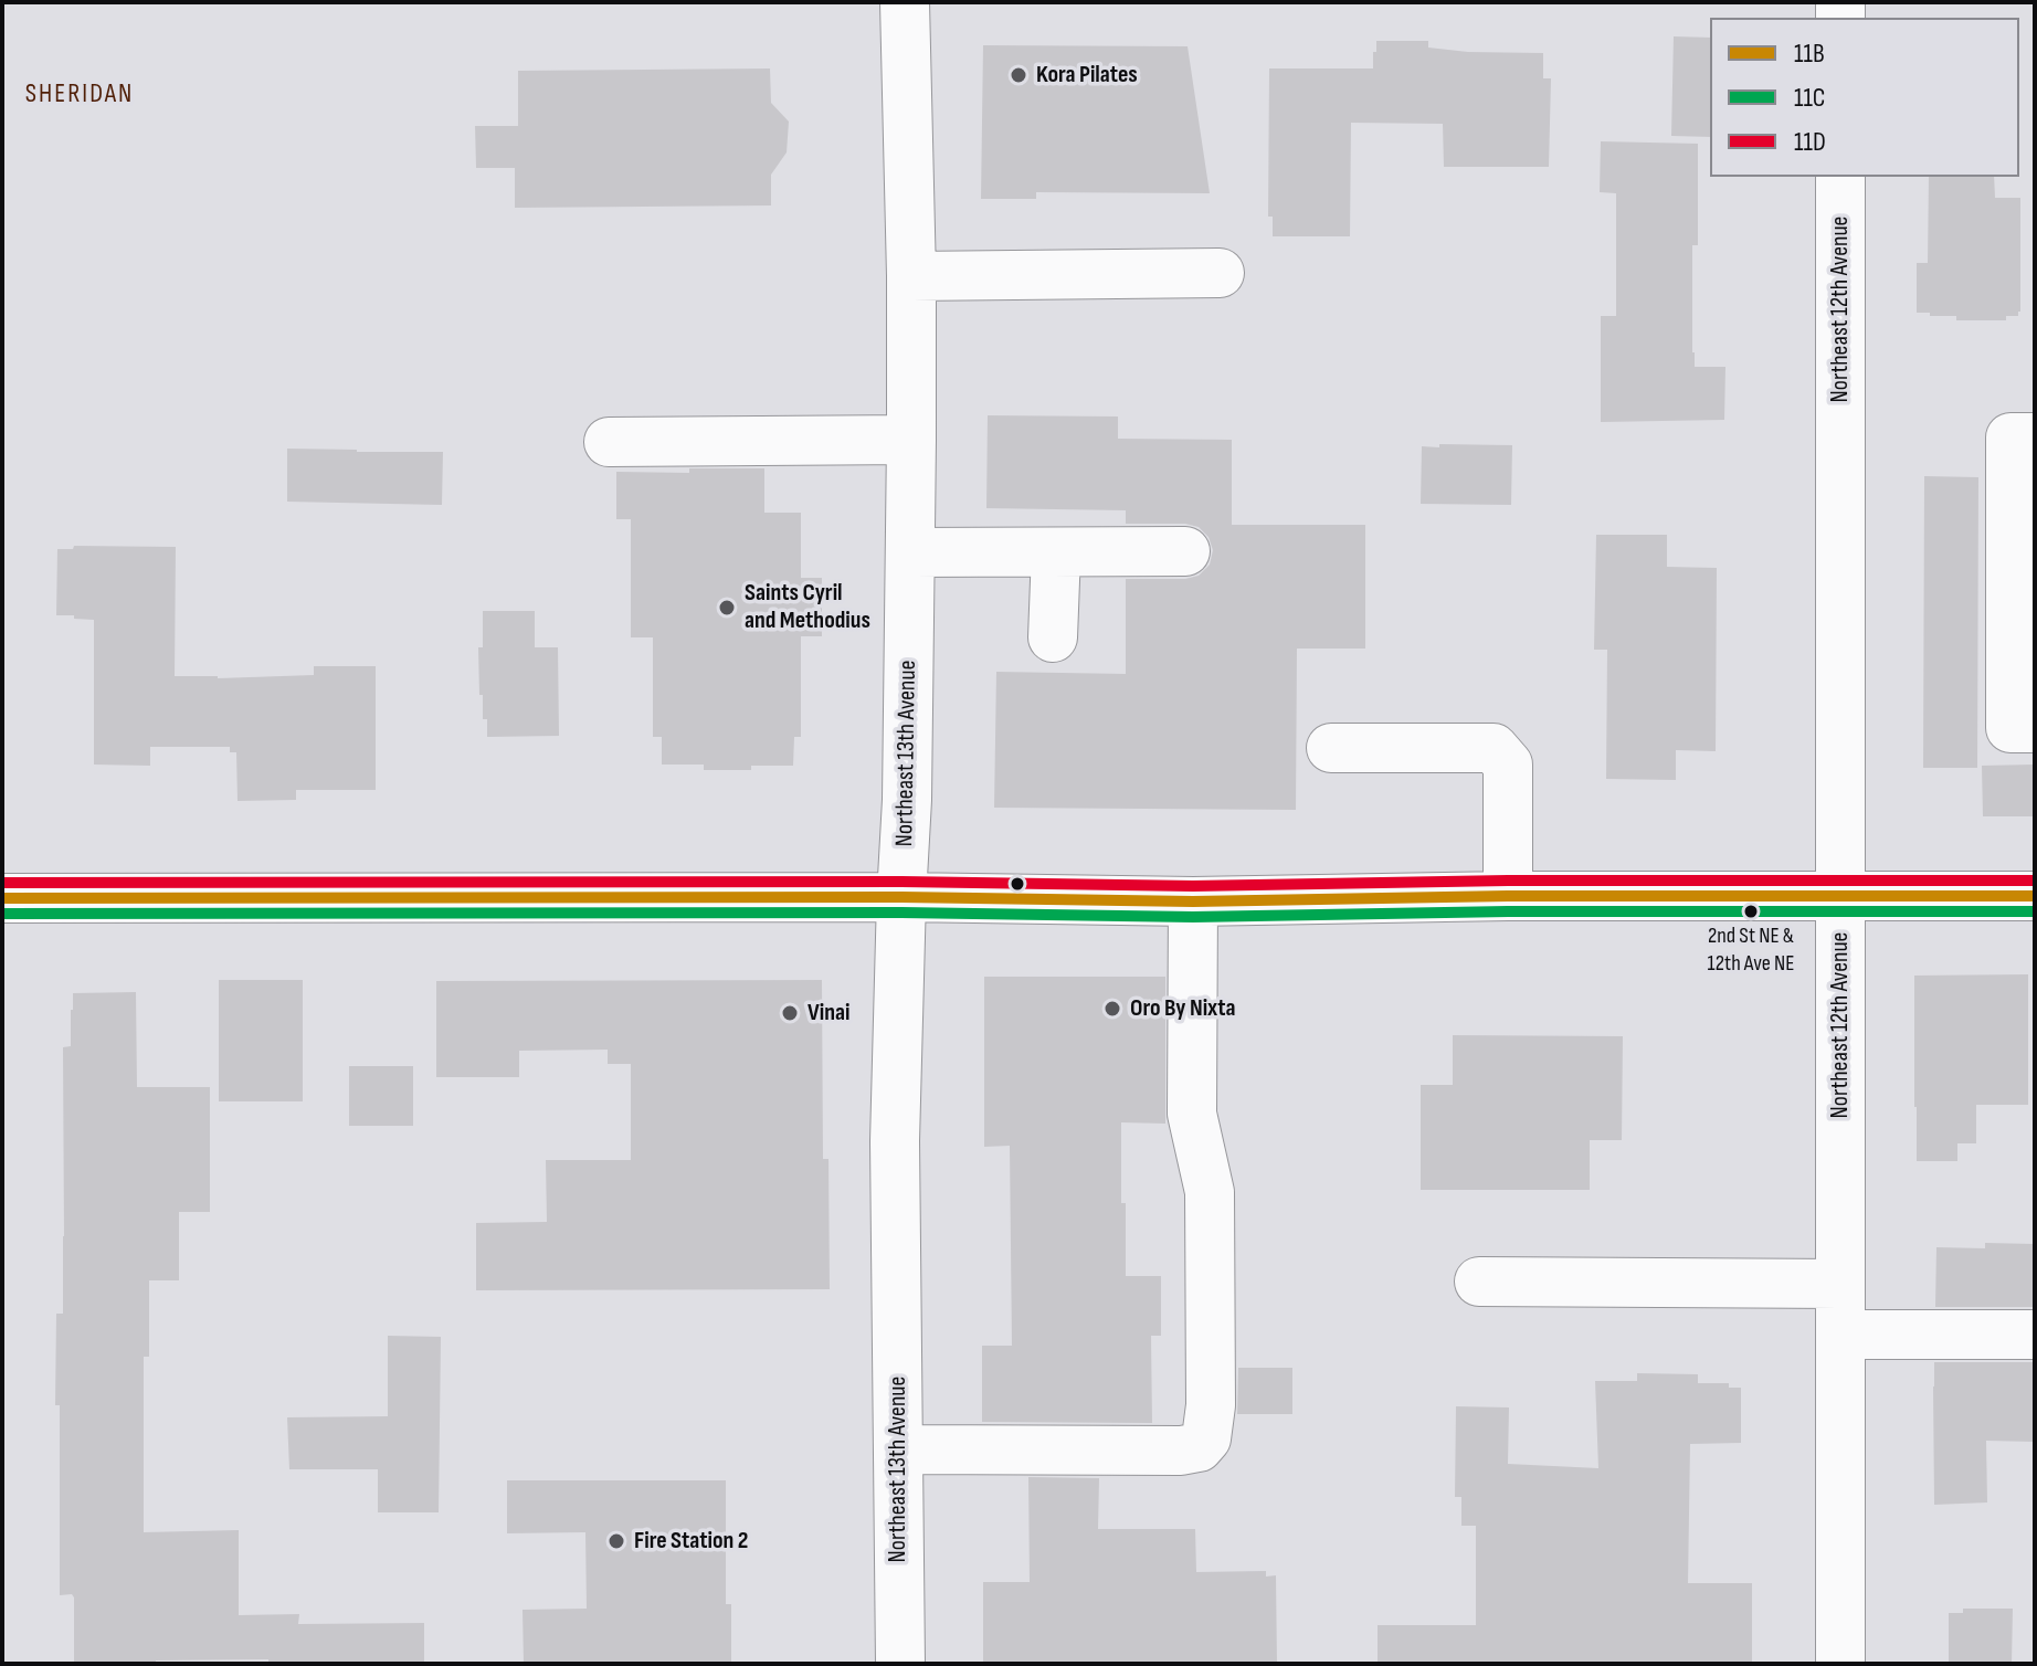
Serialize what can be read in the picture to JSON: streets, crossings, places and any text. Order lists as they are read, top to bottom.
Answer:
{
  "streets": {
    "street": ["Northeast 12th Avenue", "Northeast 13th Avenue"]
  },
  "districts": ["SHERIDAN"],
  "places": [
    "Kora Pilates",
    "Saints Cyril and Methodius",
    "2nd St NE & 12th Ave NE",
    "Oro By Nixta",
    "Vinai",
    "Fire Station 2"
  ],
  "lines": ["transit line 11D", "transit line 11B", "transit line 11C"],
  "legend": ["11B", "11C", "11D"]
}
